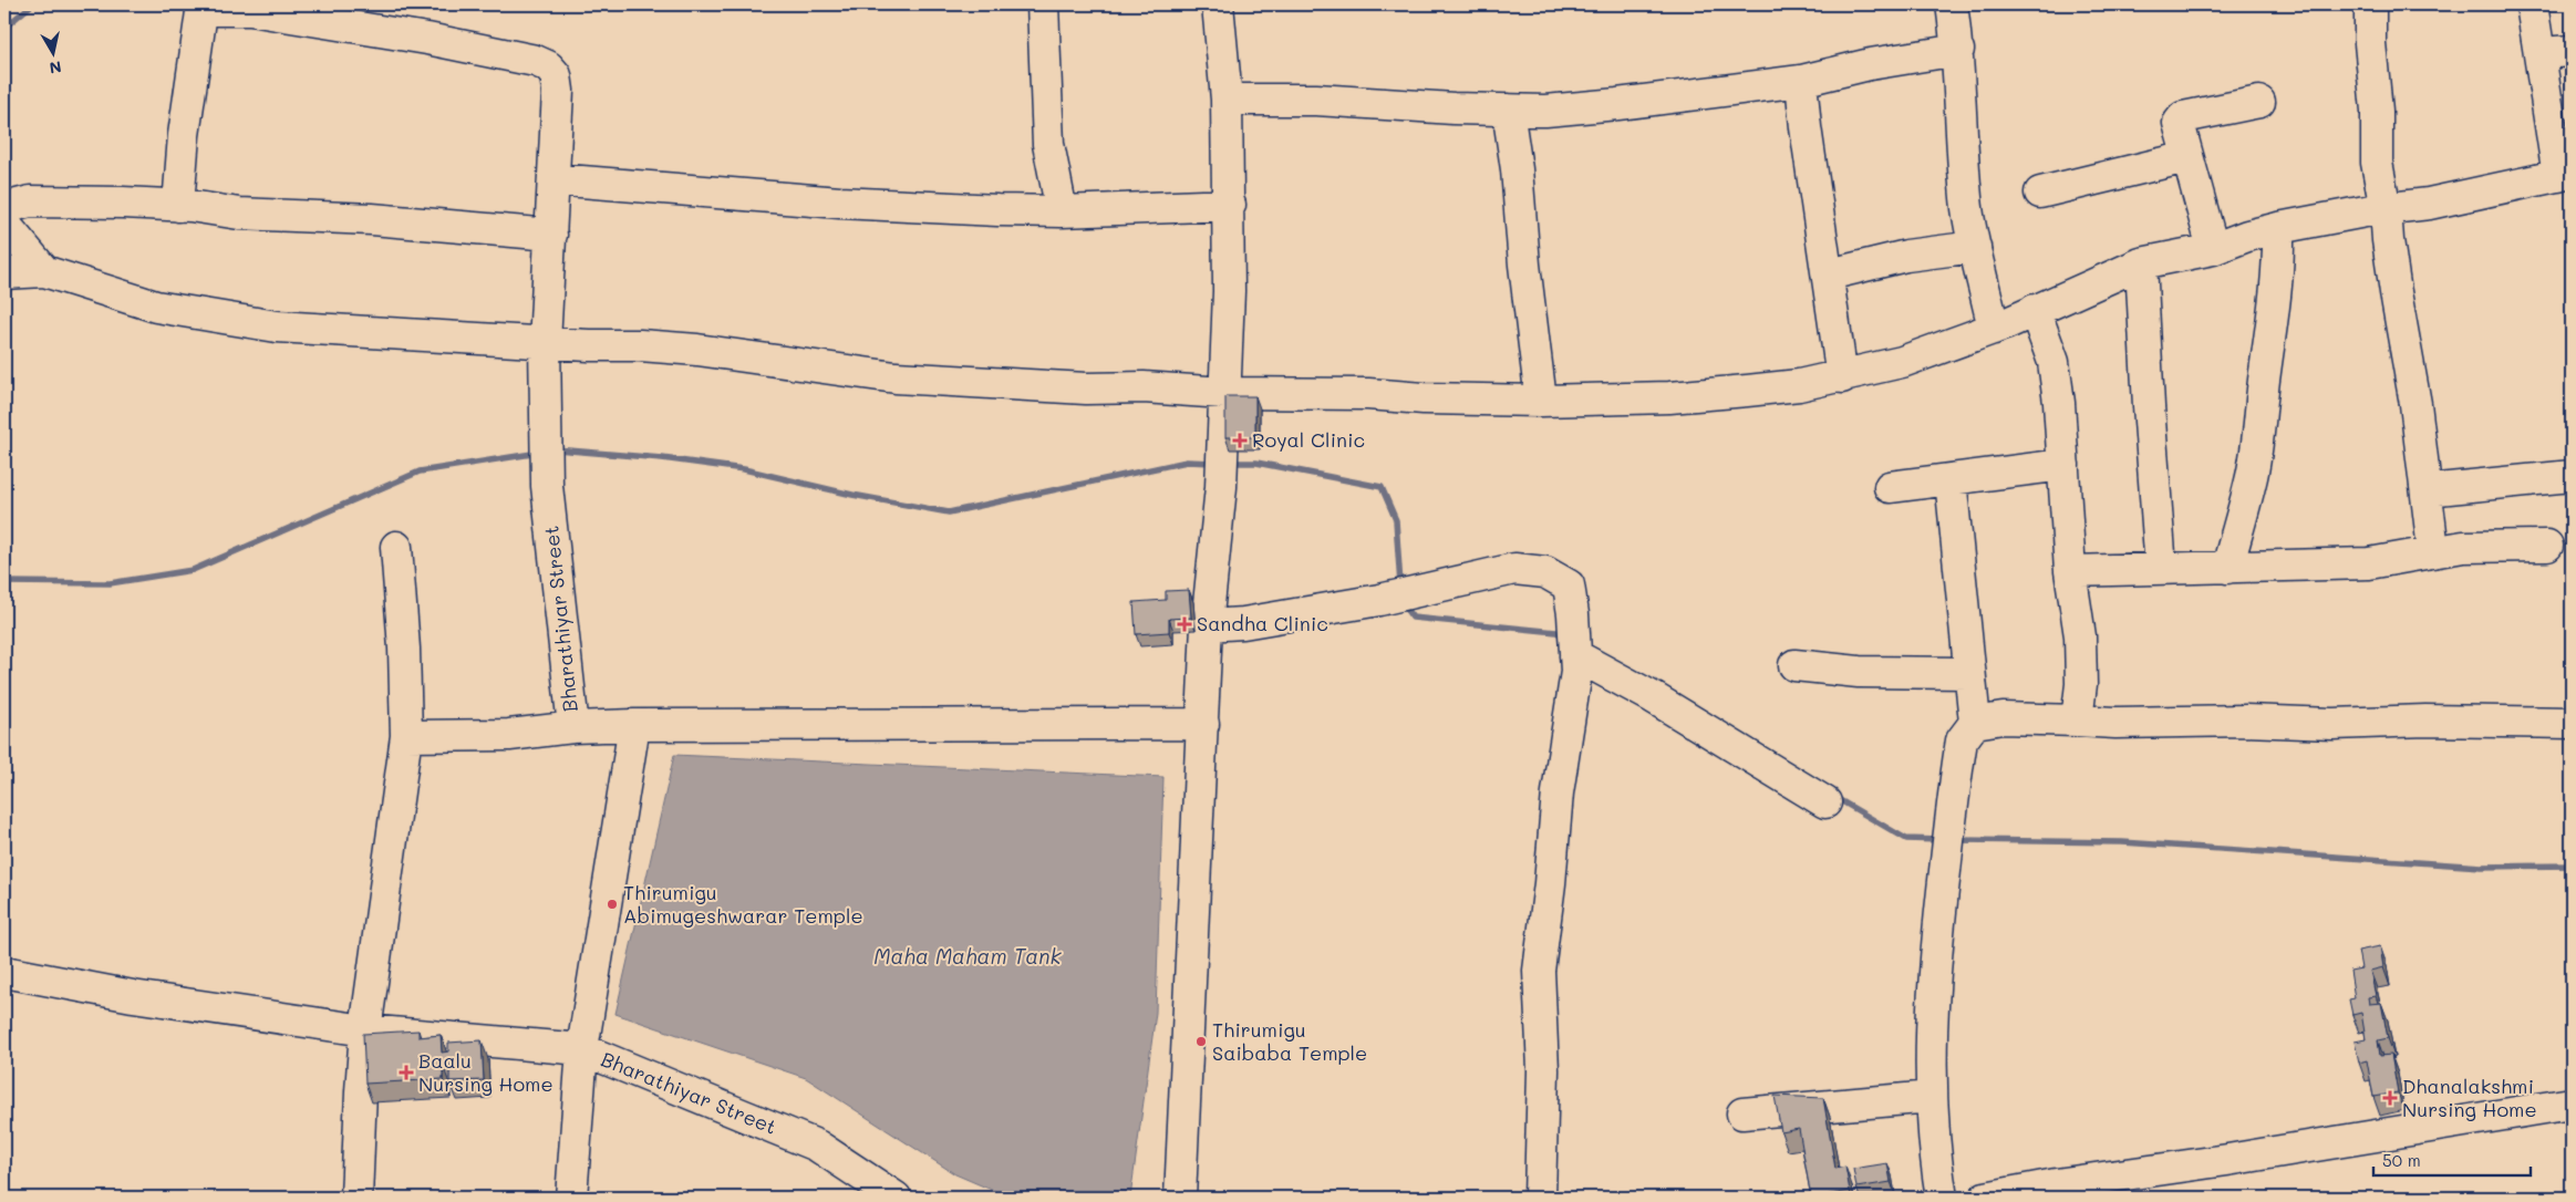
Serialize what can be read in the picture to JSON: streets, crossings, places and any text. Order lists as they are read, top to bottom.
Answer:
{
  "streets": {
    "street": ["Bharathiyar Street"]
  },
  "water": ["Maha Maham Tank"],
  "places": {
    "health": [
      "Royal Clinic",
      "Sandha Clinic",
      "Baalu Nursing Home",
      "Dhanalakshmi Nursing Home"
    ],
    "other": ["Thirumigu Abimugeshwarar Temple", "Thirumigu Saibaba Temple"]
  },
  "scale_bar": "50 m",
  "north": "bottom"
}
